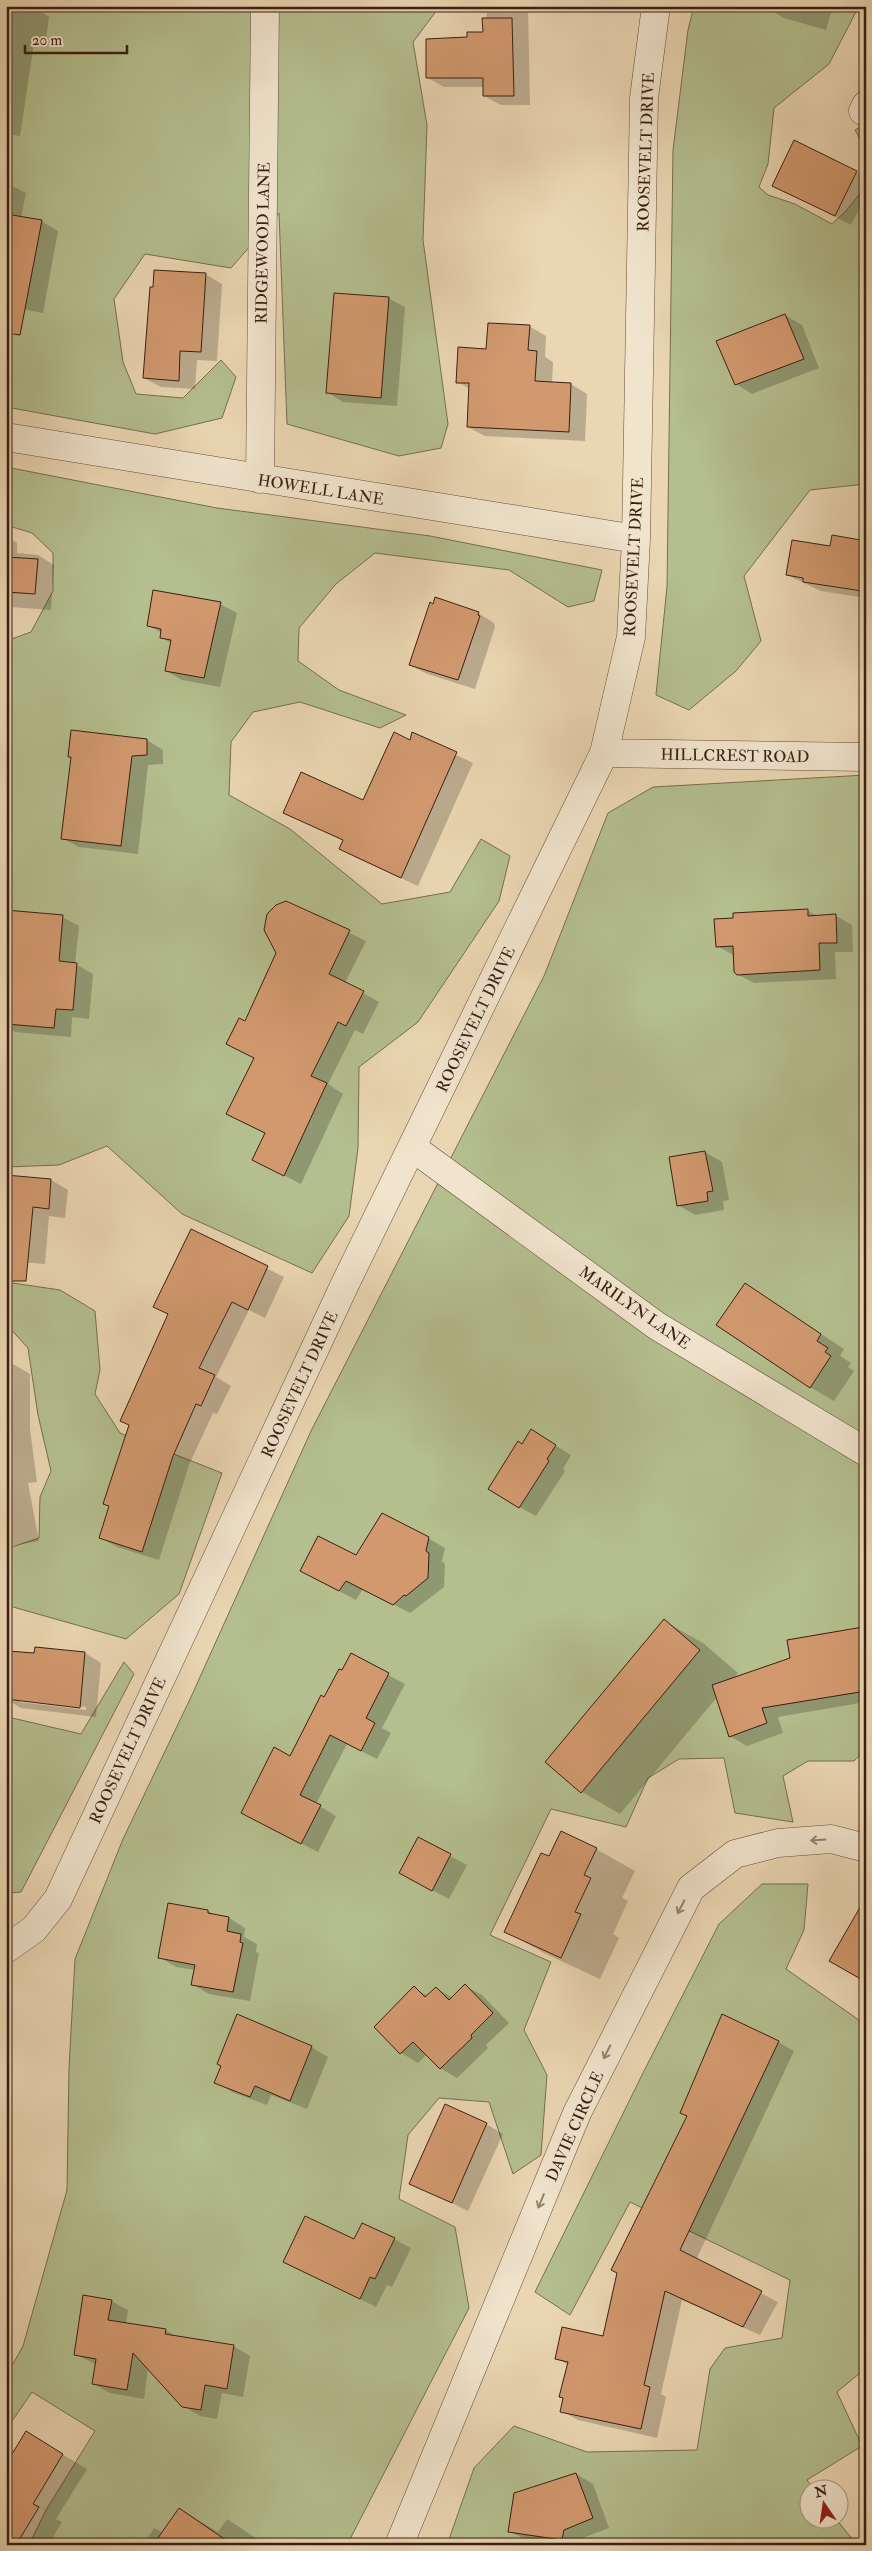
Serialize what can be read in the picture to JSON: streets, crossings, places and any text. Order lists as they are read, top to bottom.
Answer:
{
  "streets": {
    "street": [
      "ROOSEVELT DRIVE",
      "RIDGEWOOD LANE",
      "HOWELL LANE",
      "HILLCREST ROAD",
      "MARILYN LANE",
      "DAVIE CIRCLE"
    ]
  },
  "crossings": [
    ["ROOSEVELT DRIVE", "HOWELL LANE"],
    ["ROOSEVELT DRIVE", "HILLCREST ROAD"],
    ["ROOSEVELT DRIVE", "MARILYN LANE"],
    ["RIDGEWOOD LANE", "HOWELL LANE"]
  ],
  "one_way": ["DAVIE CIRCLE"],
  "scale_bar": "20 m",
  "north": "top"
}
